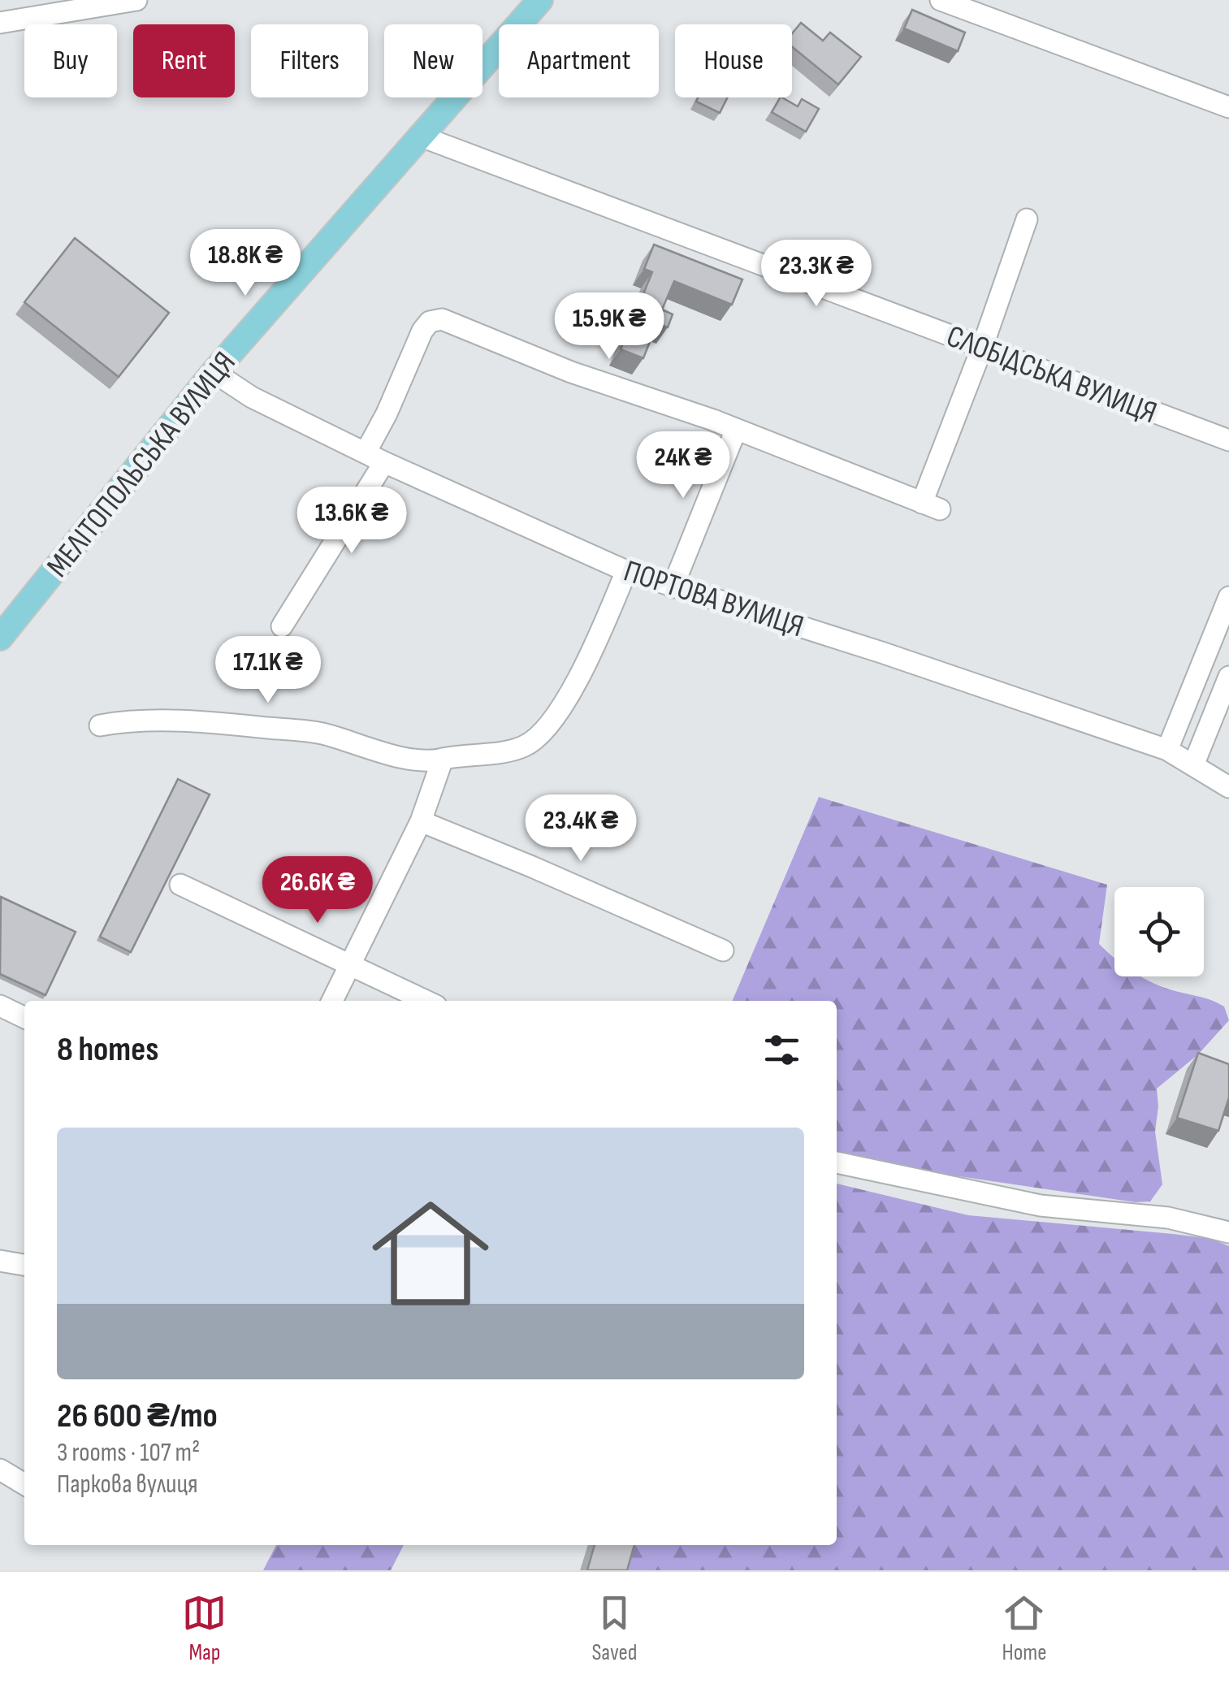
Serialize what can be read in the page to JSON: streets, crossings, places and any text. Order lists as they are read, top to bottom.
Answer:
{
  "streets": {
    "main road": ["МЕЛІТОПОЛЬСЬКА ВУЛИЦЯ"],
    "street": ["СЛОБІДСЬКА ВУЛИЦЯ", "ПОРТОВА ВУЛИЦЯ"]
  },
  "crossings": [
    ["СЛОБІДСЬКА ВУЛИЦЯ", "МЕЛІТОПОЛЬСЬКА ВУЛИЦЯ"],
    ["МЕЛІТОПОЛЬСЬКА ВУЛИЦЯ", "ПОРТОВА ВУЛИЦЯ"]
  ],
  "page": {
    "chip": [
      "Buy",
      "Rent",
      "Filters",
      "New",
      "Apartment",
      "House"
    ],
    "price": [
      "18.8K ₴",
      "23.3K ₴",
      "15.9K ₴",
      "24K ₴",
      "13.6K ₴",
      "17.1K ₴",
      "23.4K ₴",
      "26.6K ₴"
    ],
    "heading": "8 homes",
    "list": [
      {
        "name": "26 600 ₴/mo",
        "note": "3 rooms · 107 m² · Паркова вулиця"
      }
    ],
    "tabs": ["Map", "Saved", "Home"]
  }
}
